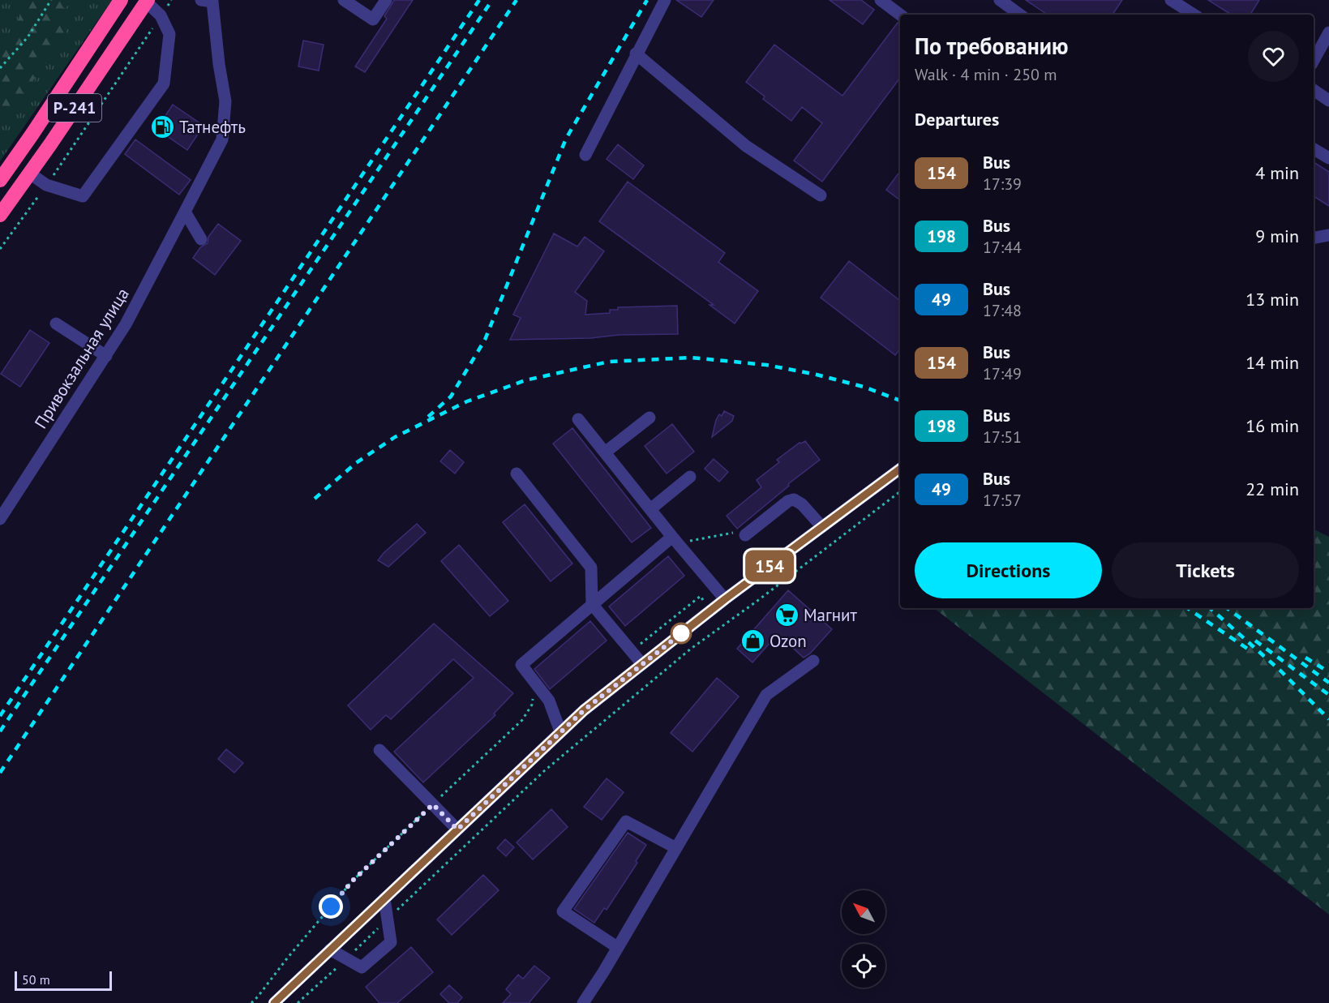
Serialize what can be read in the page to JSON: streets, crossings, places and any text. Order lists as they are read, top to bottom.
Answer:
{
  "streets": {
    "highway": ["Р-241"],
    "street": ["Привокзальная улица"]
  },
  "places": {
    "fuel station": ["Татнефть"],
    "supermarket": ["Магнит"],
    "shop": ["Ozon"]
  },
  "lines": ["bus line 154"],
  "scale_bar": "50 m",
  "north": "top left",
  "page": {
    "on_map": "154",
    "heading": [
      ["По требованию", "Walk · 4 min · 250 m"],
      "Departures"
    ],
    "list": [
      {
        "mark": "154",
        "name": "Bus",
        "note": "17:39",
        "value": "4 min"
      },
      {
        "mark": "198",
        "name": "Bus",
        "note": "17:44",
        "value": "9 min"
      },
      {
        "mark": "49",
        "name": "Bus",
        "note": "17:48",
        "value": "13 min"
      },
      {
        "mark": "154",
        "name": "Bus",
        "note": "17:49",
        "value": "14 min"
      },
      {
        "mark": "198",
        "name": "Bus",
        "note": "17:51",
        "value": "16 min"
      },
      {
        "mark": "49",
        "name": "Bus",
        "note": "17:57",
        "value": "22 min"
      }
    ],
    "buttons": ["Directions", "Tickets"],
    "scale": "50 m"
  }
}
